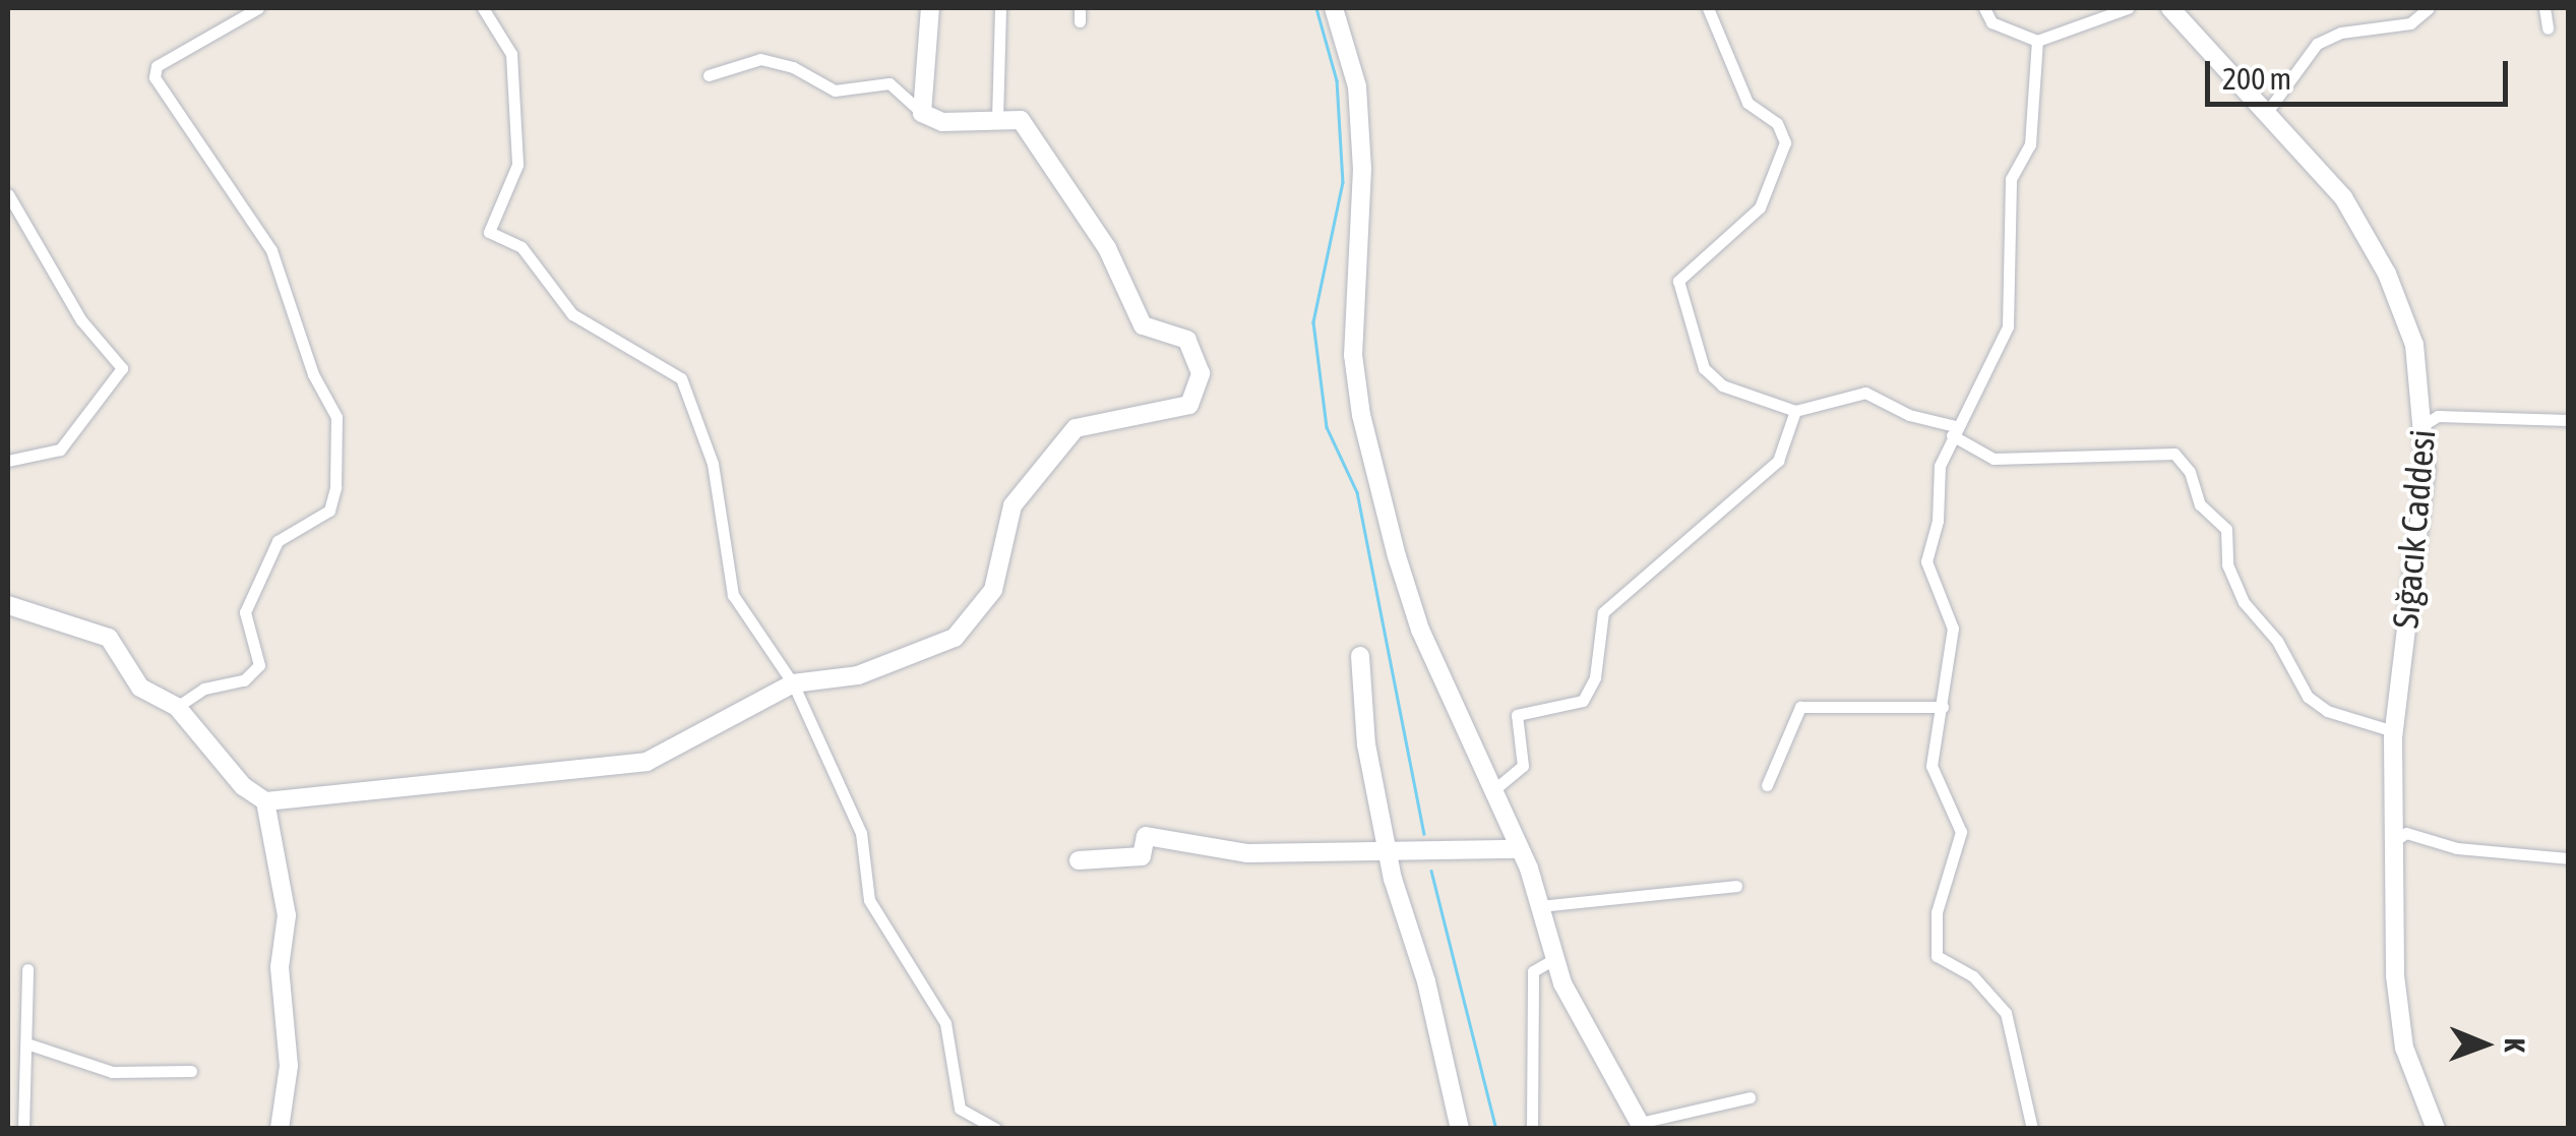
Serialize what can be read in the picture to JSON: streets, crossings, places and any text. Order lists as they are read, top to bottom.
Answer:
{
  "streets": {
    "street": ["Sığacık Caddesi"]
  },
  "scale_bar": "200 m",
  "north": "right"
}
